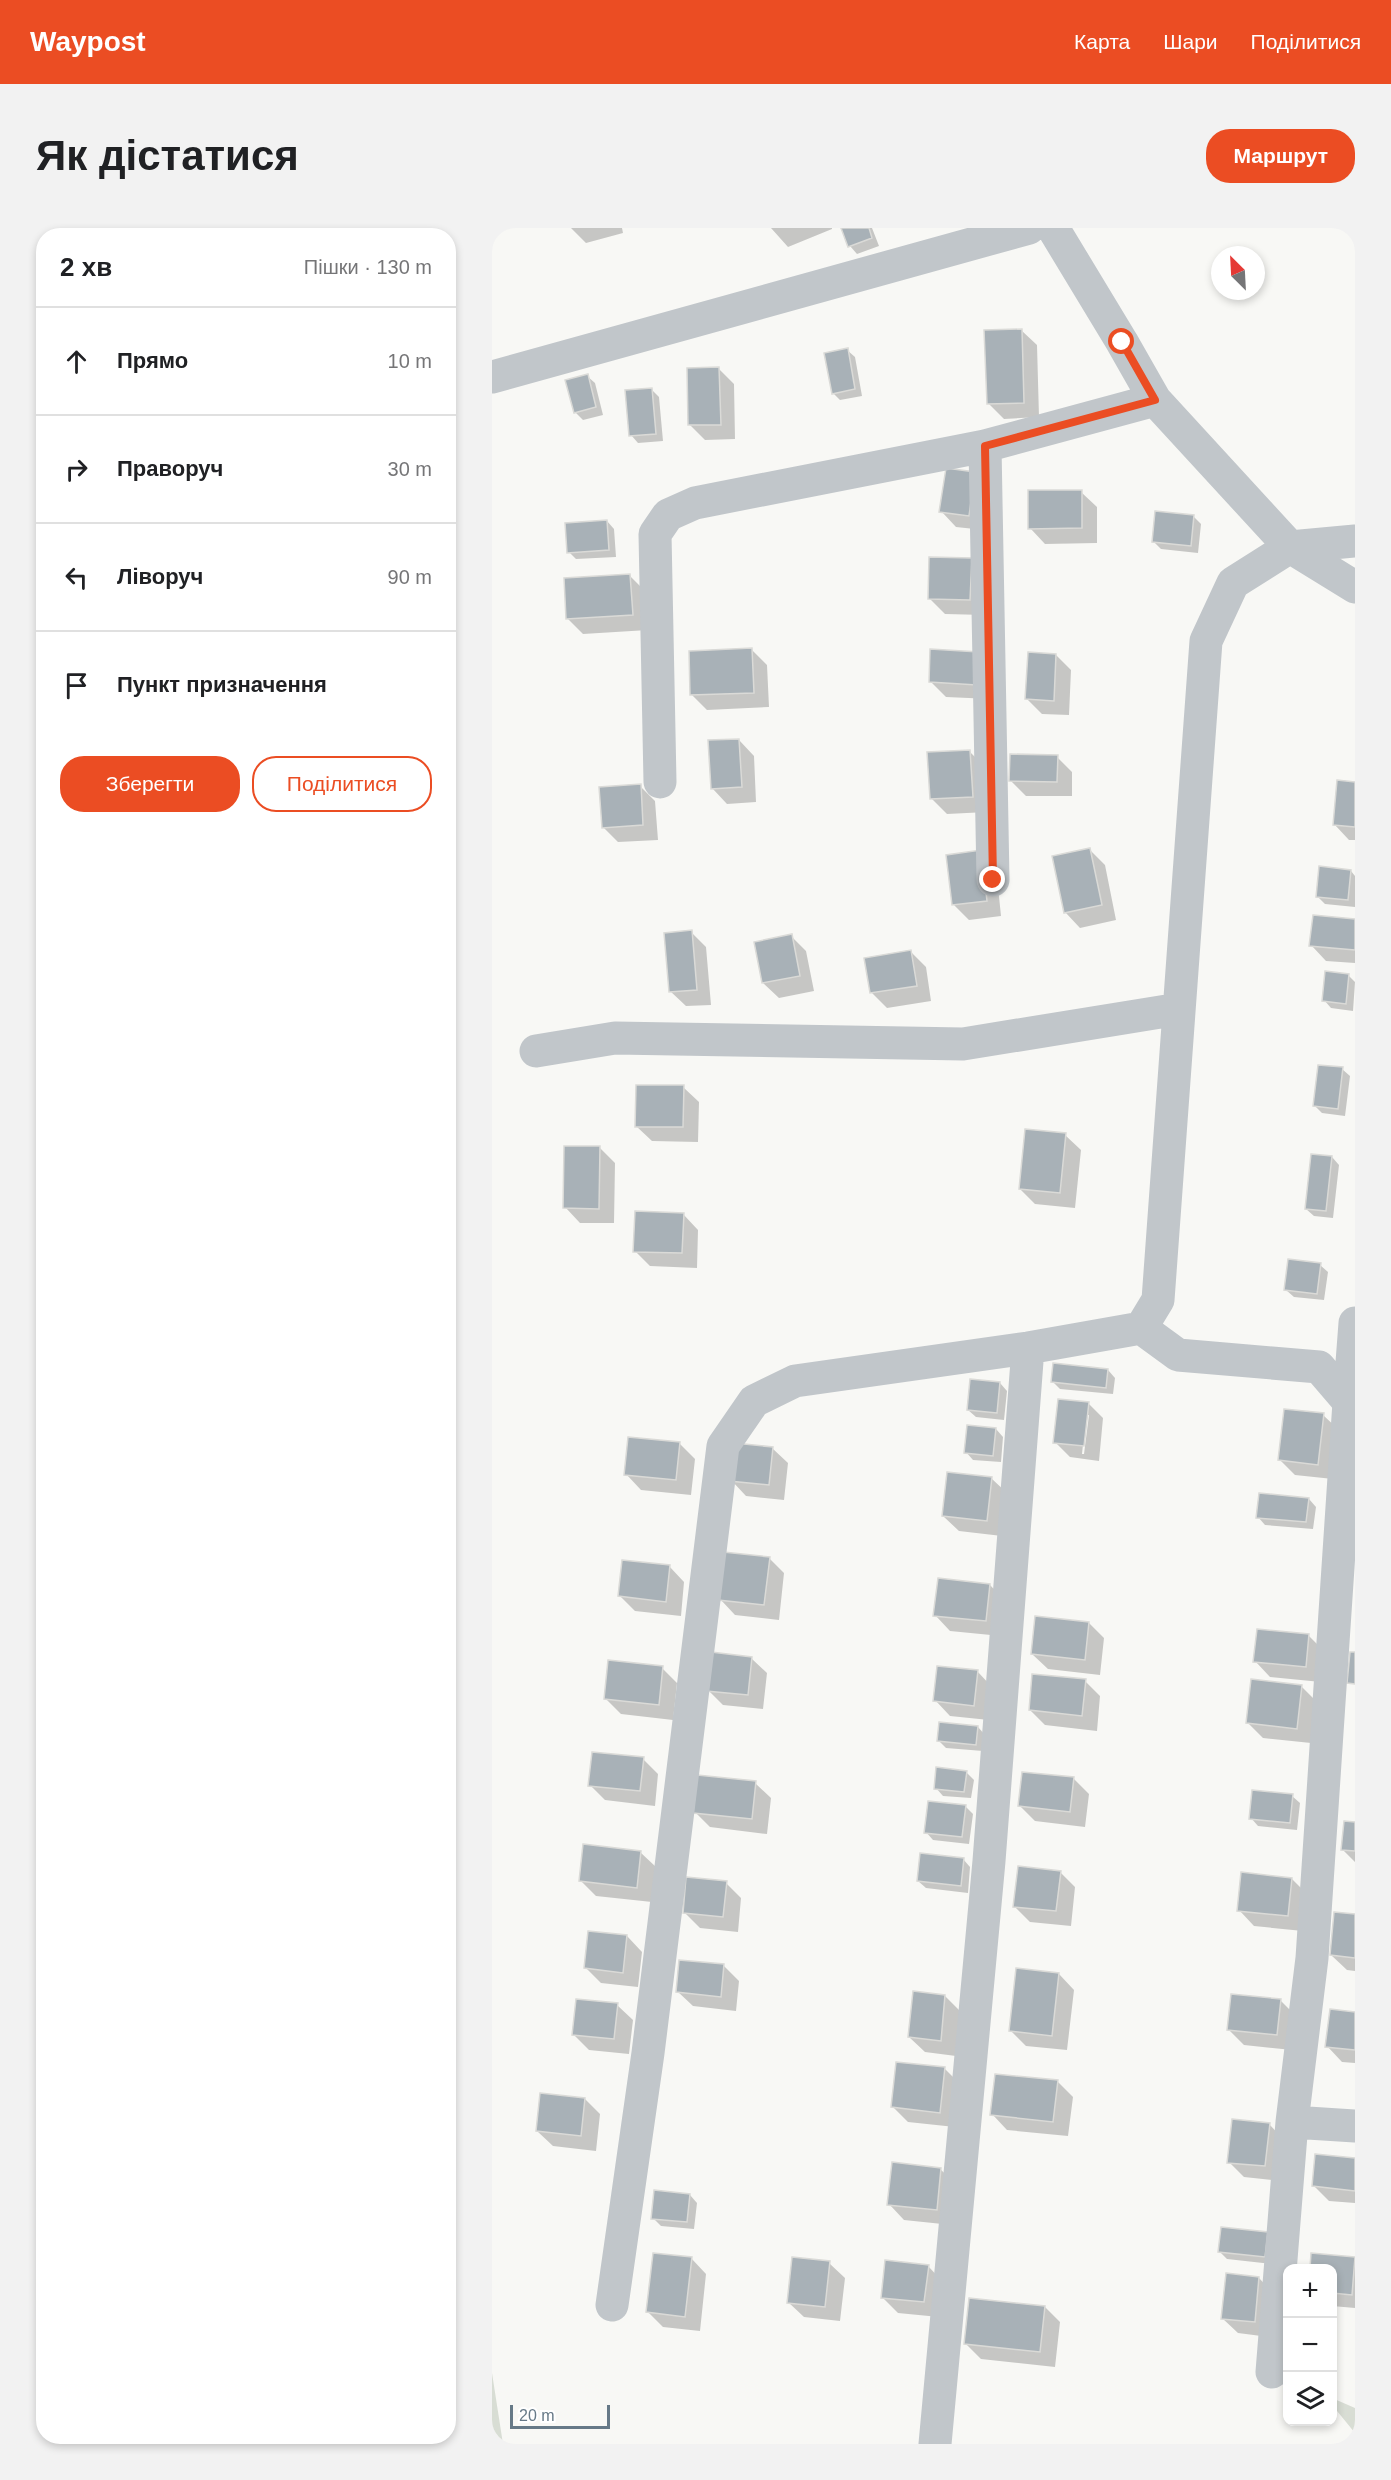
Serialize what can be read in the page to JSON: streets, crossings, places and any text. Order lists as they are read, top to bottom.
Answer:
{
  "scale_bar": "20 m",
  "north": "top left",
  "page": {
    "header": "Waypost",
    "nav": ["Карта", "Шари", "Поділитися"],
    "buttons": [
      "Маршрут",
      ["Зберегти", "Поділитися"]
    ],
    "title": "Як дістатися",
    "heading": ["2 хв", "Пішки · 130 m"],
    "list": [
      ["Прямо", "10 m"],
      ["Праворуч", "30 m"],
      ["Ліворуч", "90 m"],
      "Пункт призначення"
    ],
    "map_buttons": ["+", "−"],
    "scale": "20 m"
  }
}
